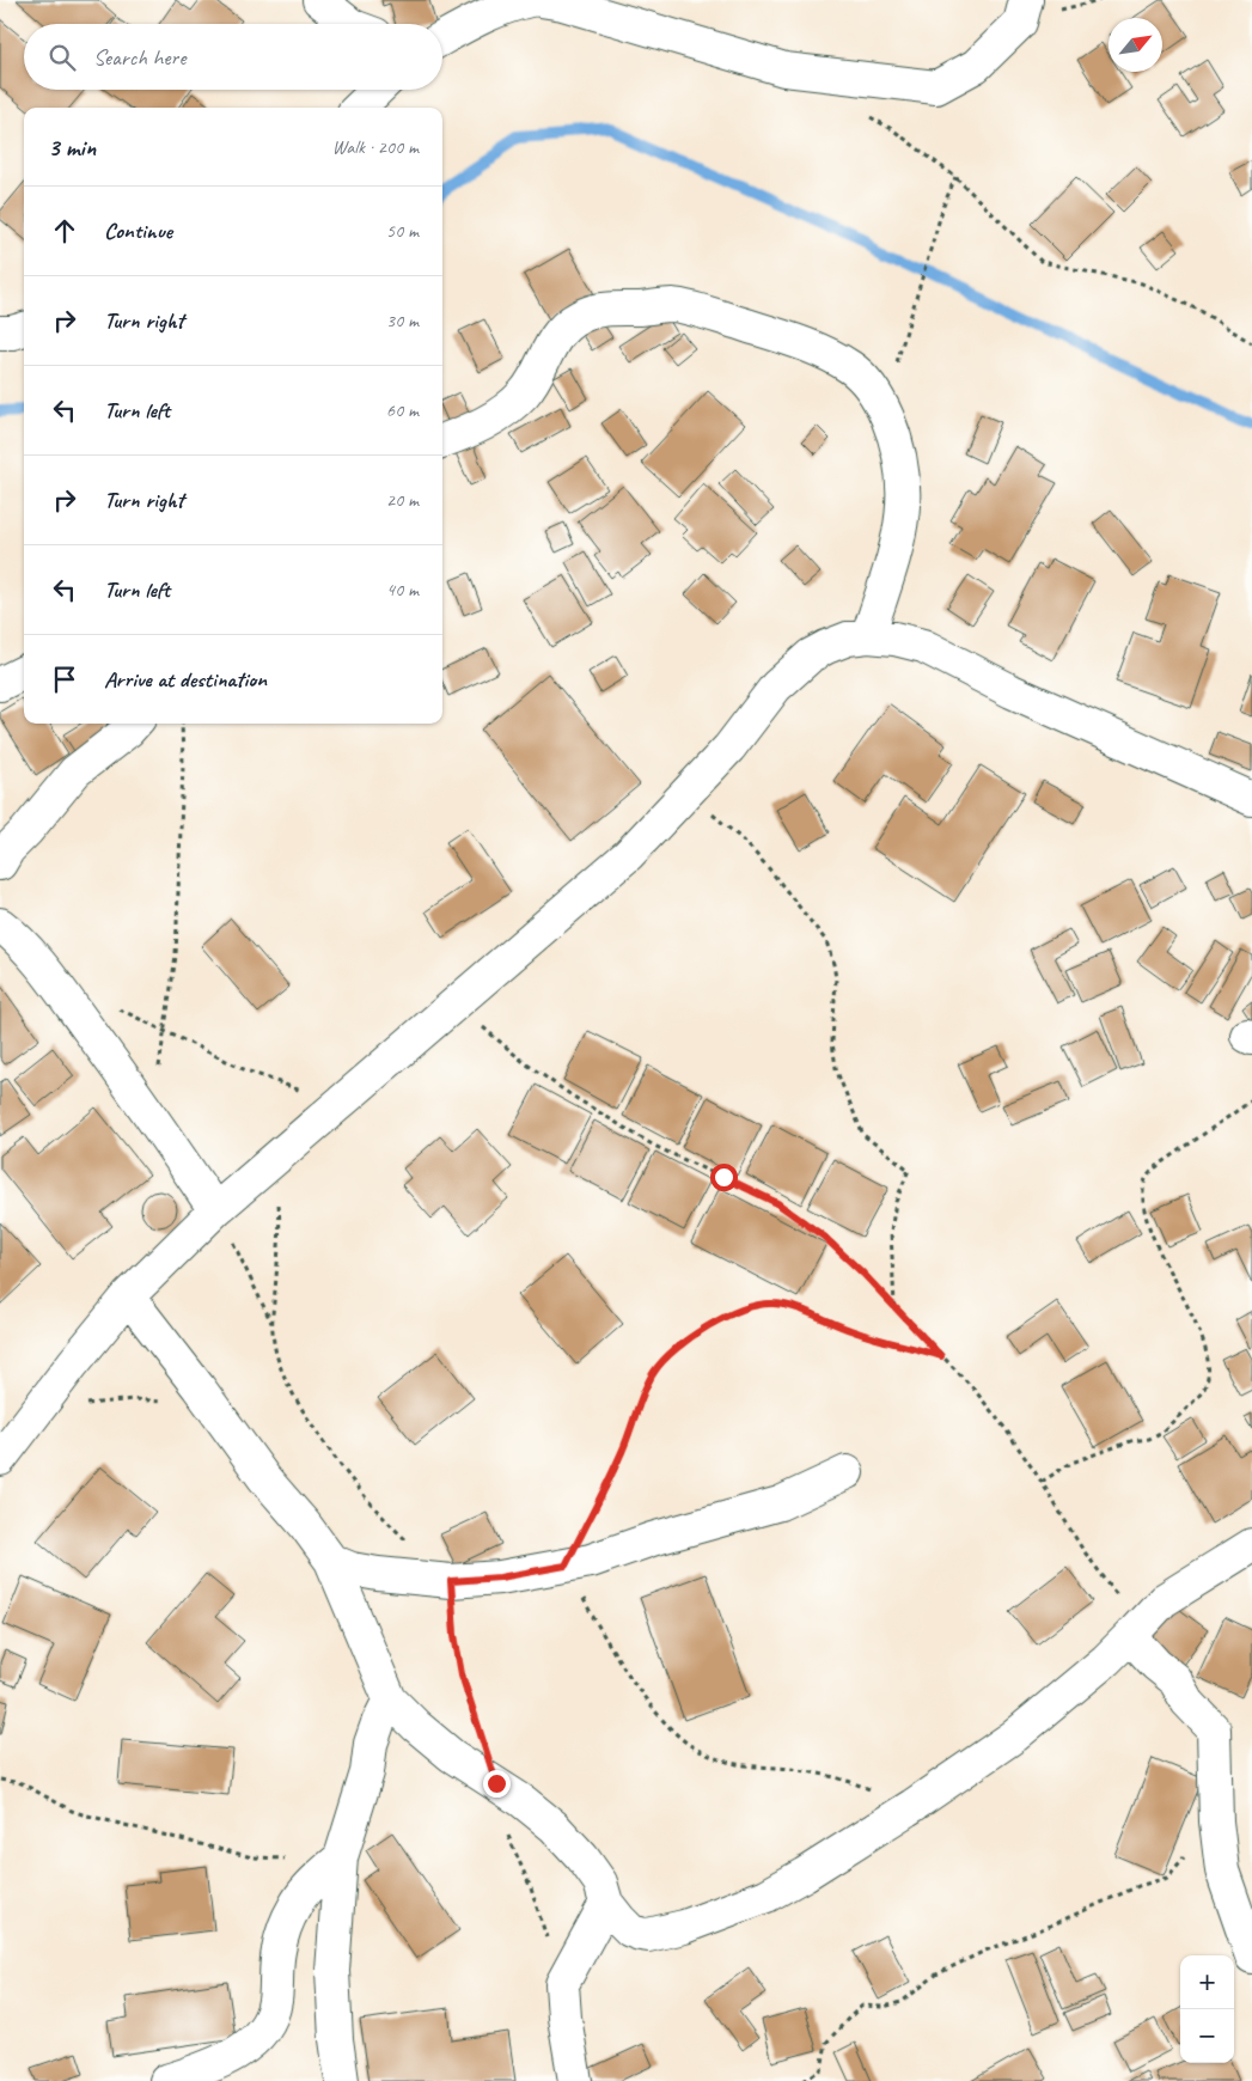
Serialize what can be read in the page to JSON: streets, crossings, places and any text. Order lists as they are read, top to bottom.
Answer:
{
  "north": "top right",
  "page": {
    "search": "Search here",
    "heading": ["3 min", "Walk · 200 m"],
    "list": [
      ["Continue", "50 m"],
      ["Turn right", "30 m"],
      ["Turn left", "60 m"],
      ["Turn right", "20 m"],
      ["Turn left", "40 m"],
      "Arrive at destination"
    ],
    "map_buttons": ["+", "−"]
  }
}
